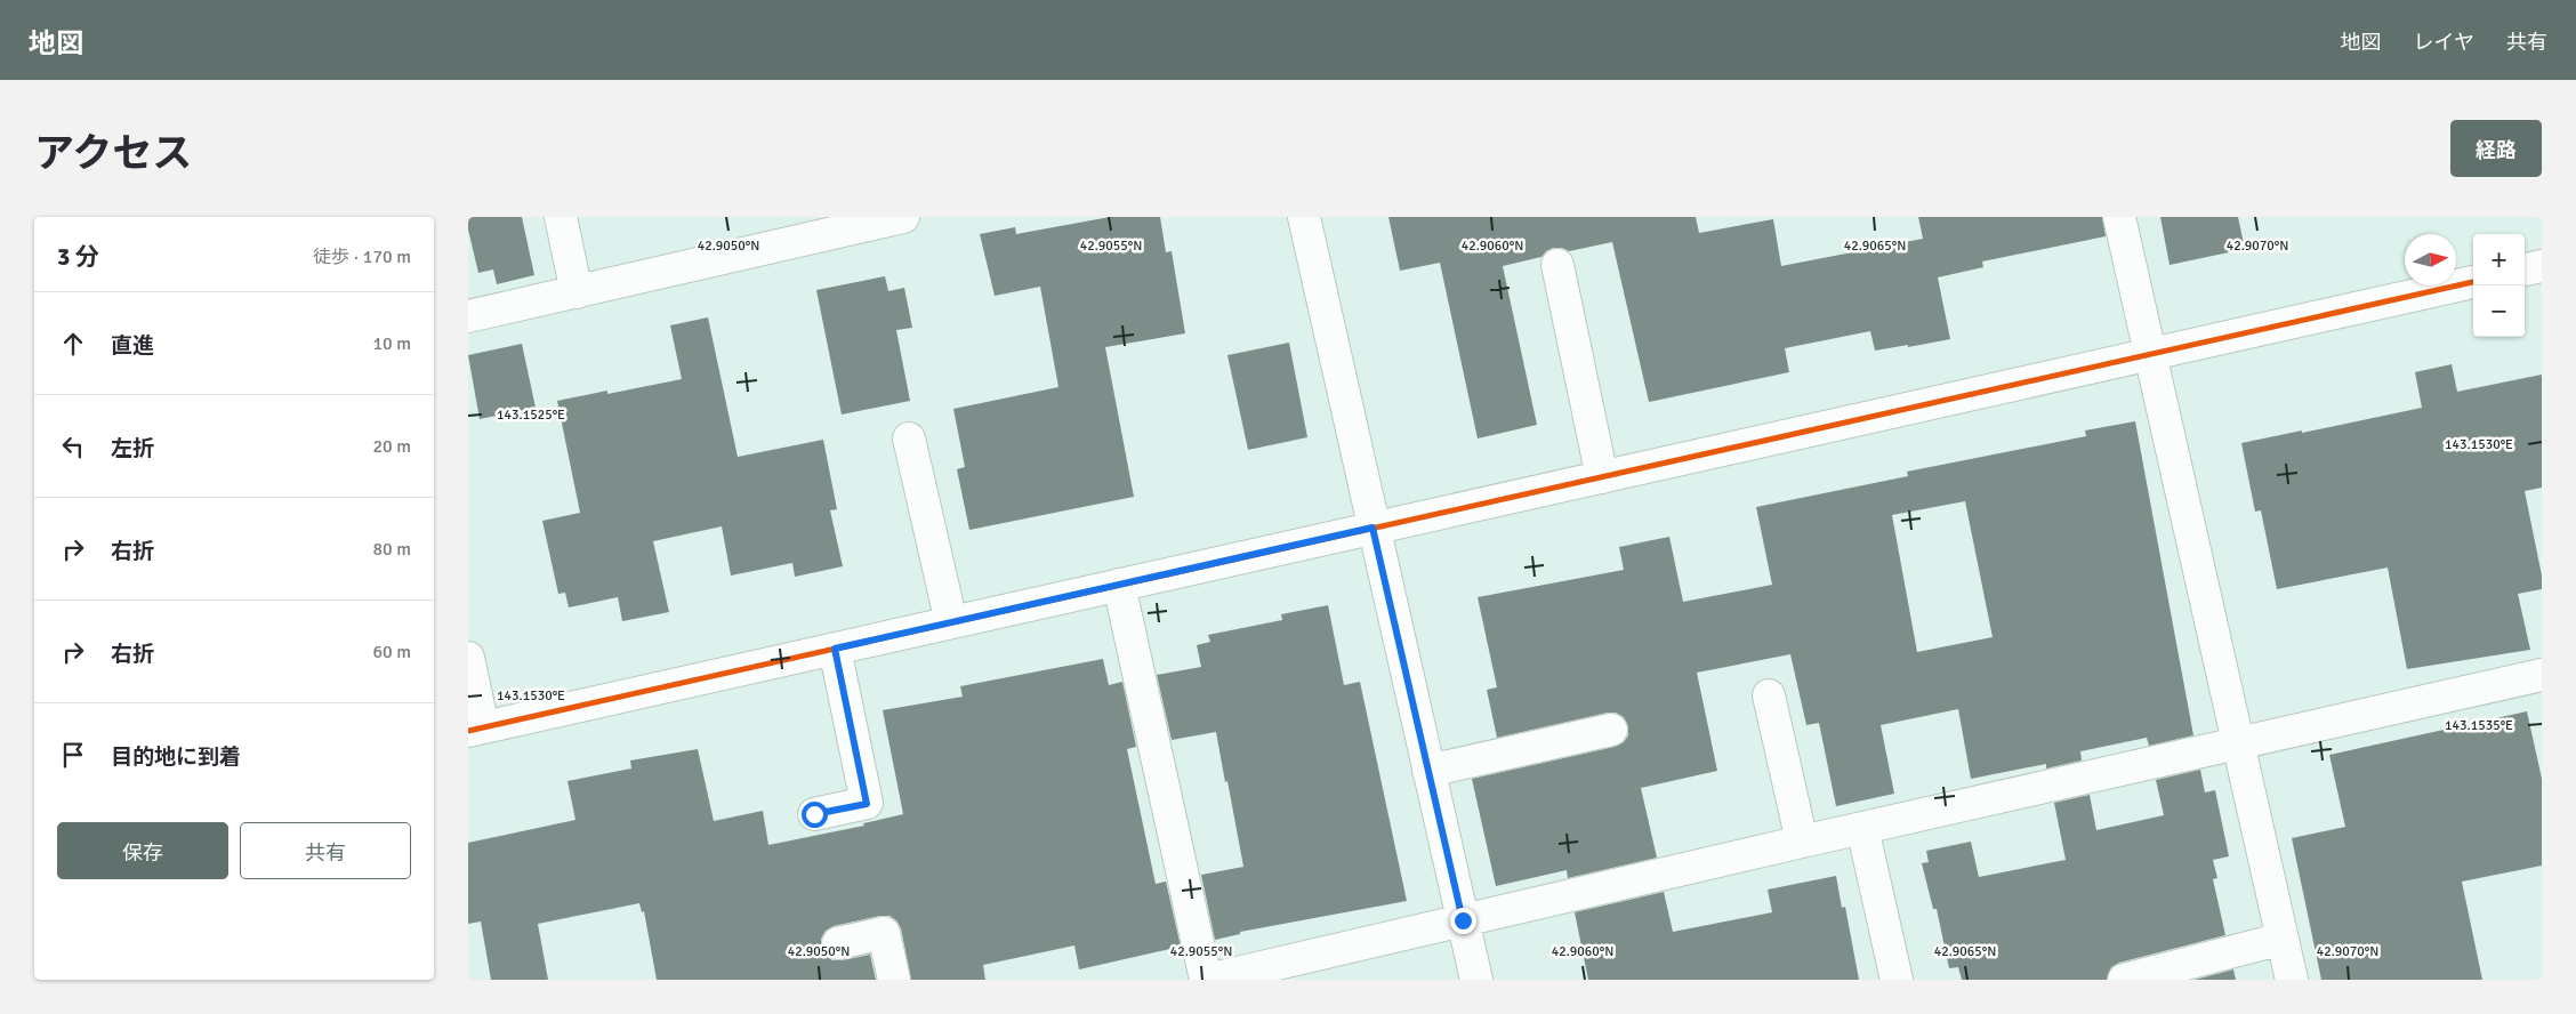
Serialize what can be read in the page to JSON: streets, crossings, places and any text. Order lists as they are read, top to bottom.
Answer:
{
  "north": "right",
  "page": {
    "header": "地図",
    "nav": ["地図", "レイヤ", "共有"],
    "title": "アクセス",
    "buttons": [
      "経路",
      ["保存", "共有"]
    ],
    "heading": ["3 分", "徒歩 · 170 m"],
    "map_buttons": ["+", "−"],
    "list": [
      ["直進", "10 m"],
      ["左折", "20 m"],
      ["右折", "80 m"],
      ["右折", "60 m"],
      "目的地に到着"
    ]
  },
  "coordinates": [
    "42.9050°N",
    "42.9055°N",
    "42.9060°N",
    "42.9065°N",
    "42.9070°N",
    "143.1525°E",
    "143.1530°E",
    "143.1535°E"
  ]
}
